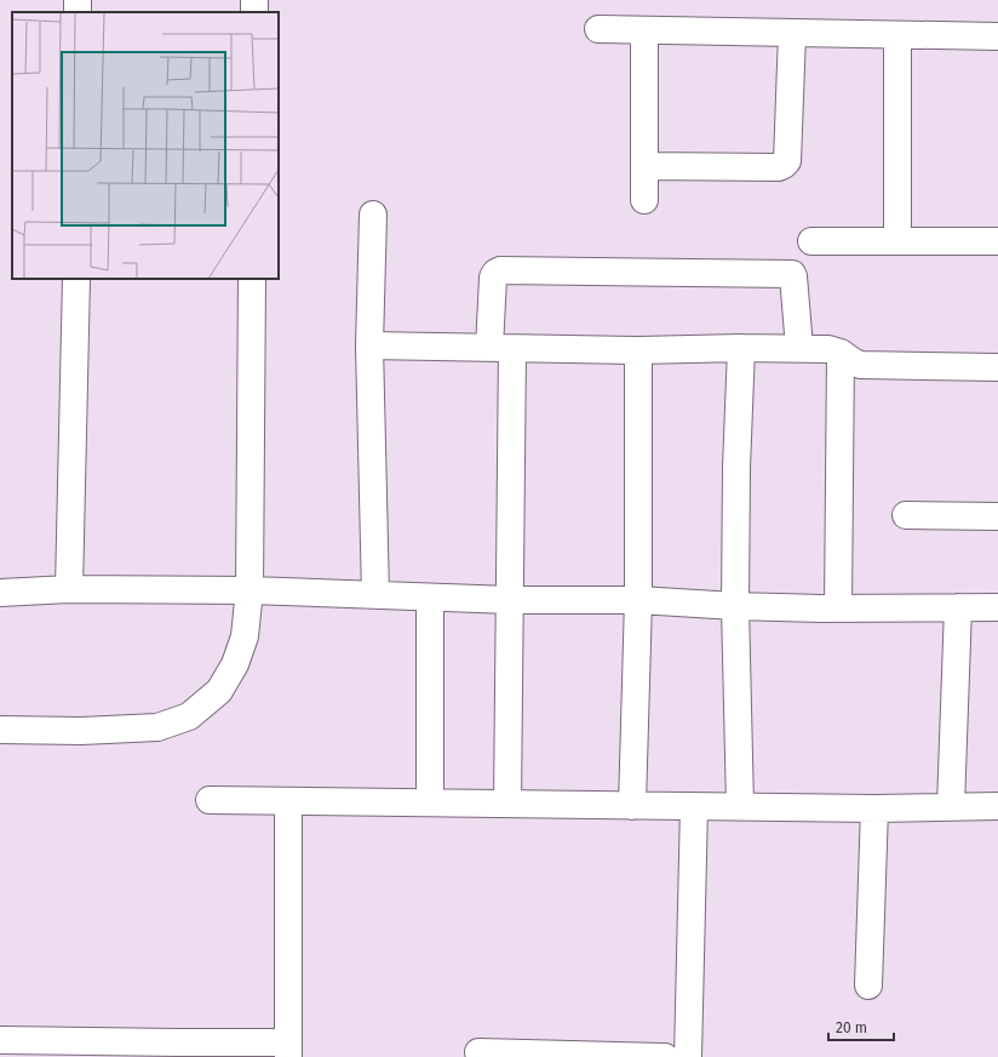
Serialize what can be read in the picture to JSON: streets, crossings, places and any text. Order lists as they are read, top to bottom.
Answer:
{
  "scale_bar": "20 m"
}
